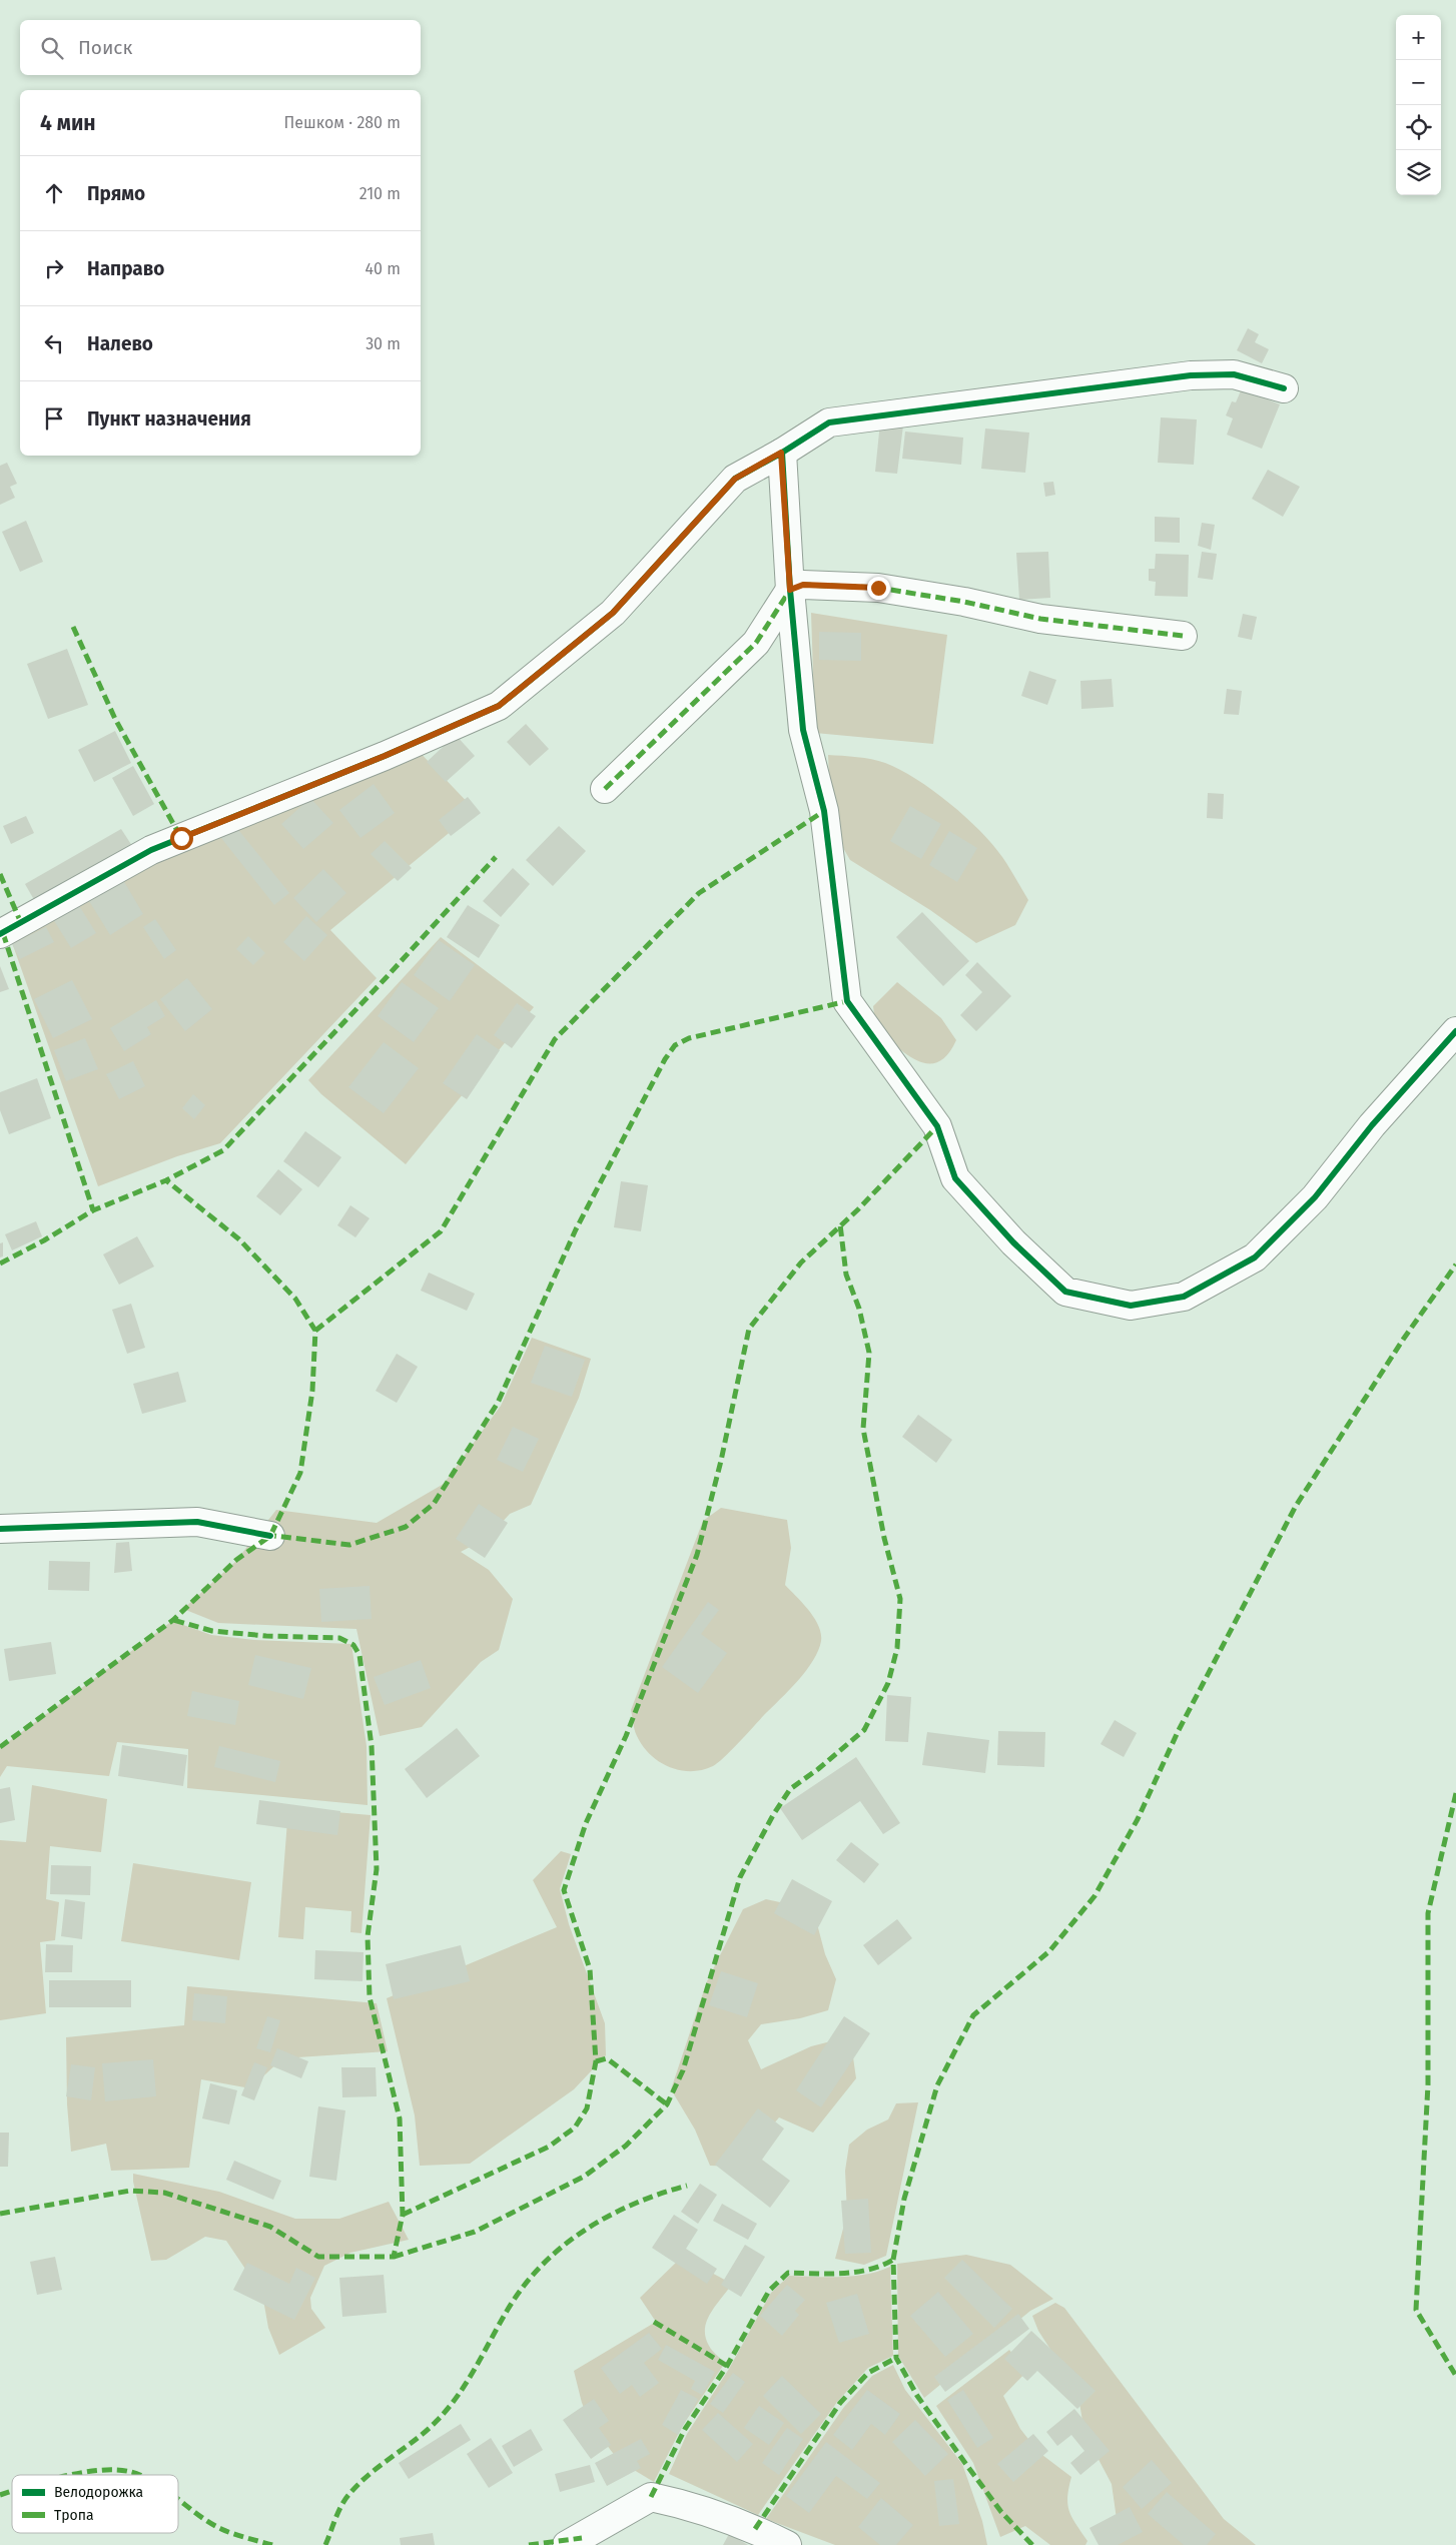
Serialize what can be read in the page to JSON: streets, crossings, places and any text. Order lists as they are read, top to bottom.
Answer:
{
  "legend": ["Велодорожка", "Тропа"],
  "page": {
    "map_buttons": ["+", "−"],
    "search": "Поиск",
    "heading": ["4 мин", "Пешком · 280 m"],
    "list": [
      ["Прямо", "210 m"],
      ["Направо", "40 m"],
      ["Налево", "30 m"],
      "Пункт назначения"
    ]
  }
}
